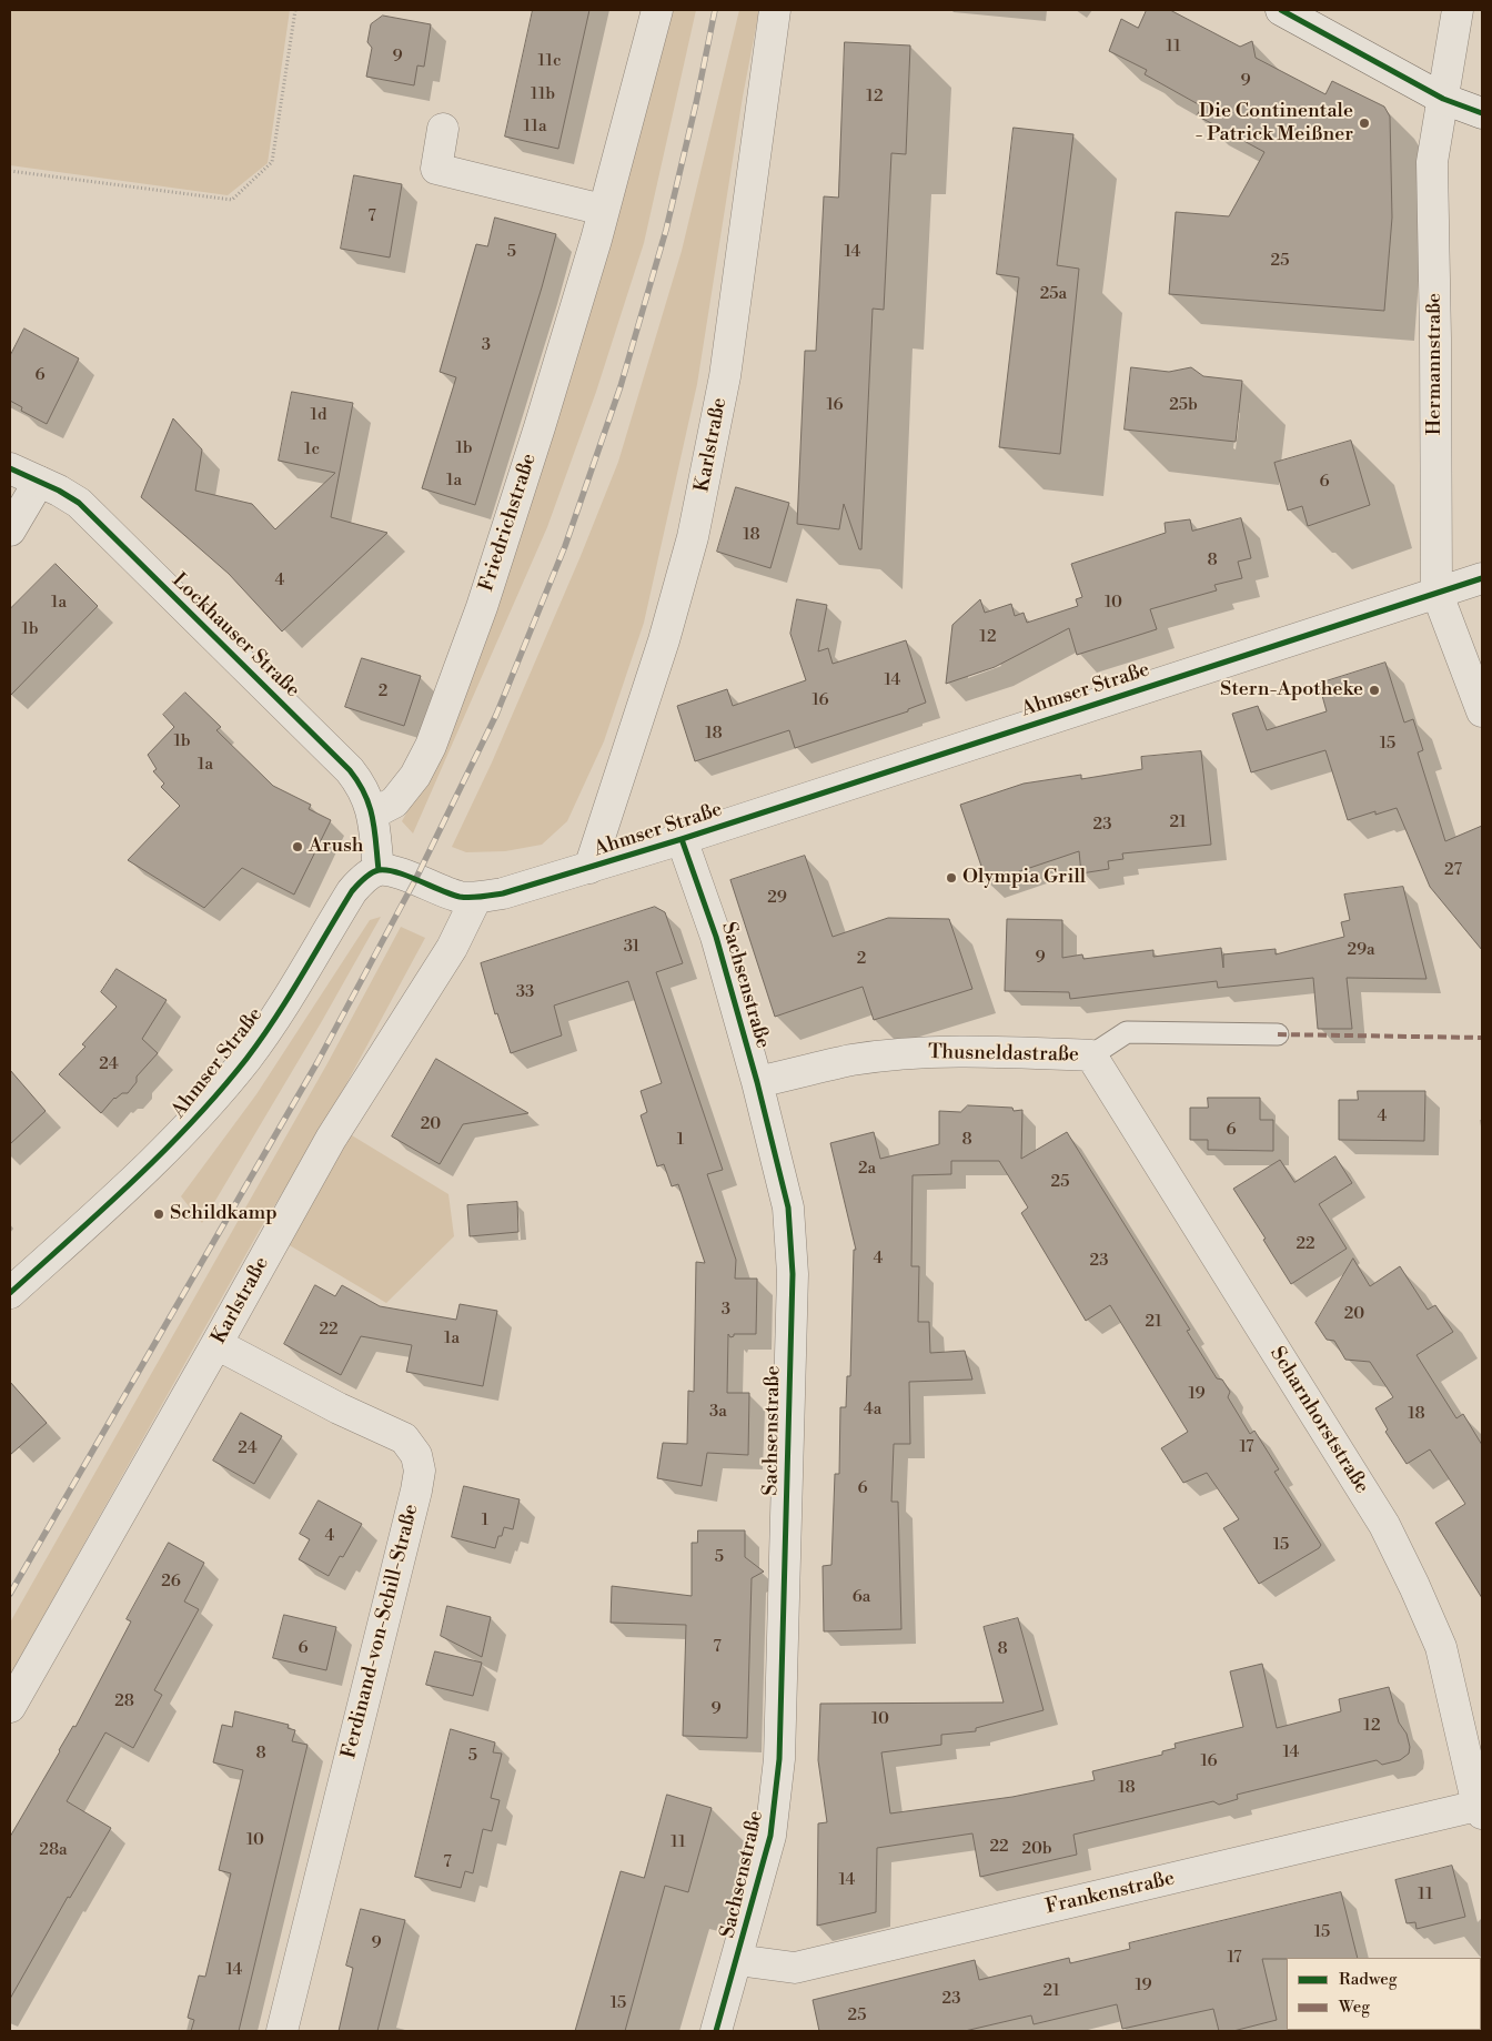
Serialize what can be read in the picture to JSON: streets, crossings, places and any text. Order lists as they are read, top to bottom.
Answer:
{
  "streets": {
    "street": [
      "Hermannstraße",
      "Karlstraße",
      "Friedrichstraße",
      "Lockhauser Straße",
      "Ahmser Straße",
      "Sachsenstraße",
      "Thusneldastraße",
      "Scharnhorststraße",
      "Ferdinand-von-Schill-Straße",
      "Frankenstraße"
    ]
  },
  "crossings": [
    ["Hermannstraße", "Ahmser Straße"],
    ["Karlstraße", "Ahmser Straße"],
    ["Karlstraße", "Ferdinand-von-Schill-Straße"],
    ["Friedrichstraße", "Lockhauser Straße"],
    ["Lockhauser Straße", "Ahmser Straße"],
    ["Ahmser Straße", "Sachsenstraße"],
    ["Sachsenstraße", "Thusneldastraße"],
    ["Sachsenstraße", "Frankenstraße"],
    ["Thusneldastraße", "Scharnhorststraße"],
    ["Scharnhorststraße", "Frankenstraße"]
  ],
  "places": [
    "Die Continentale - Patrick Meißner",
    "Stern-Apotheke",
    "Arush",
    "Olympia Grill",
    "Schildkamp"
  ],
  "house_numbers": [
    "11",
    "9",
    "11c",
    "9",
    "11b",
    "12",
    "11a",
    "7",
    "5",
    "14",
    "25",
    "25a",
    "3",
    "6",
    "16",
    "25b",
    "1d",
    "1b",
    "1c",
    "1a",
    "6",
    "18",
    "8",
    "4",
    "1a",
    "10",
    "1b",
    "12",
    "14",
    "2",
    "16",
    "18",
    "1b",
    "15",
    "1a",
    "21",
    "23",
    "27",
    "29",
    "31",
    "29a",
    "9",
    "2",
    "33",
    "24",
    "4",
    "20",
    "6",
    "1",
    "8",
    "2a",
    "25",
    "22",
    "4",
    "23",
    "3",
    "20",
    "21",
    "22",
    "1a",
    "19",
    "4a",
    "3a",
    "18",
    "17",
    "24",
    "6",
    "1",
    "4",
    "15",
    "5",
    "26",
    "6a",
    "7",
    "6",
    "8",
    "28",
    "9",
    "10",
    "12",
    "14",
    "8",
    "5",
    "16",
    "18",
    "10",
    "11",
    "22",
    "20b",
    "28a",
    "7",
    "14",
    "11",
    "15",
    "9",
    "17",
    "14",
    "19",
    "21",
    "23",
    "15",
    "25"
  ],
  "legend": ["Radweg", "Weg"]
}
